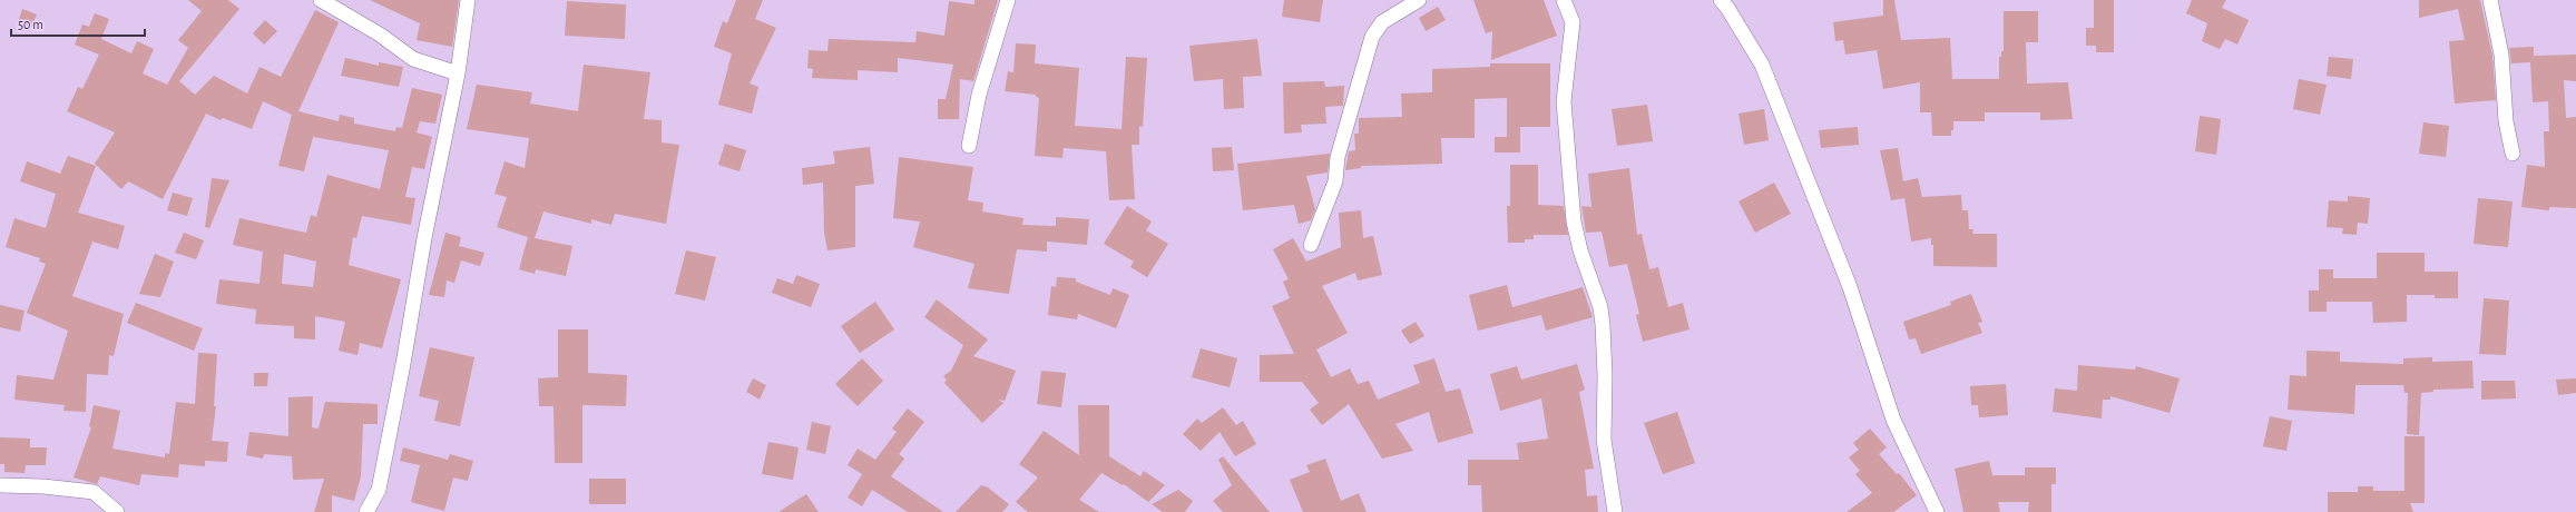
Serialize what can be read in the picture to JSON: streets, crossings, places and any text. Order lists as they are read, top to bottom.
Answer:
{
  "scale_bar": "50 m"
}
